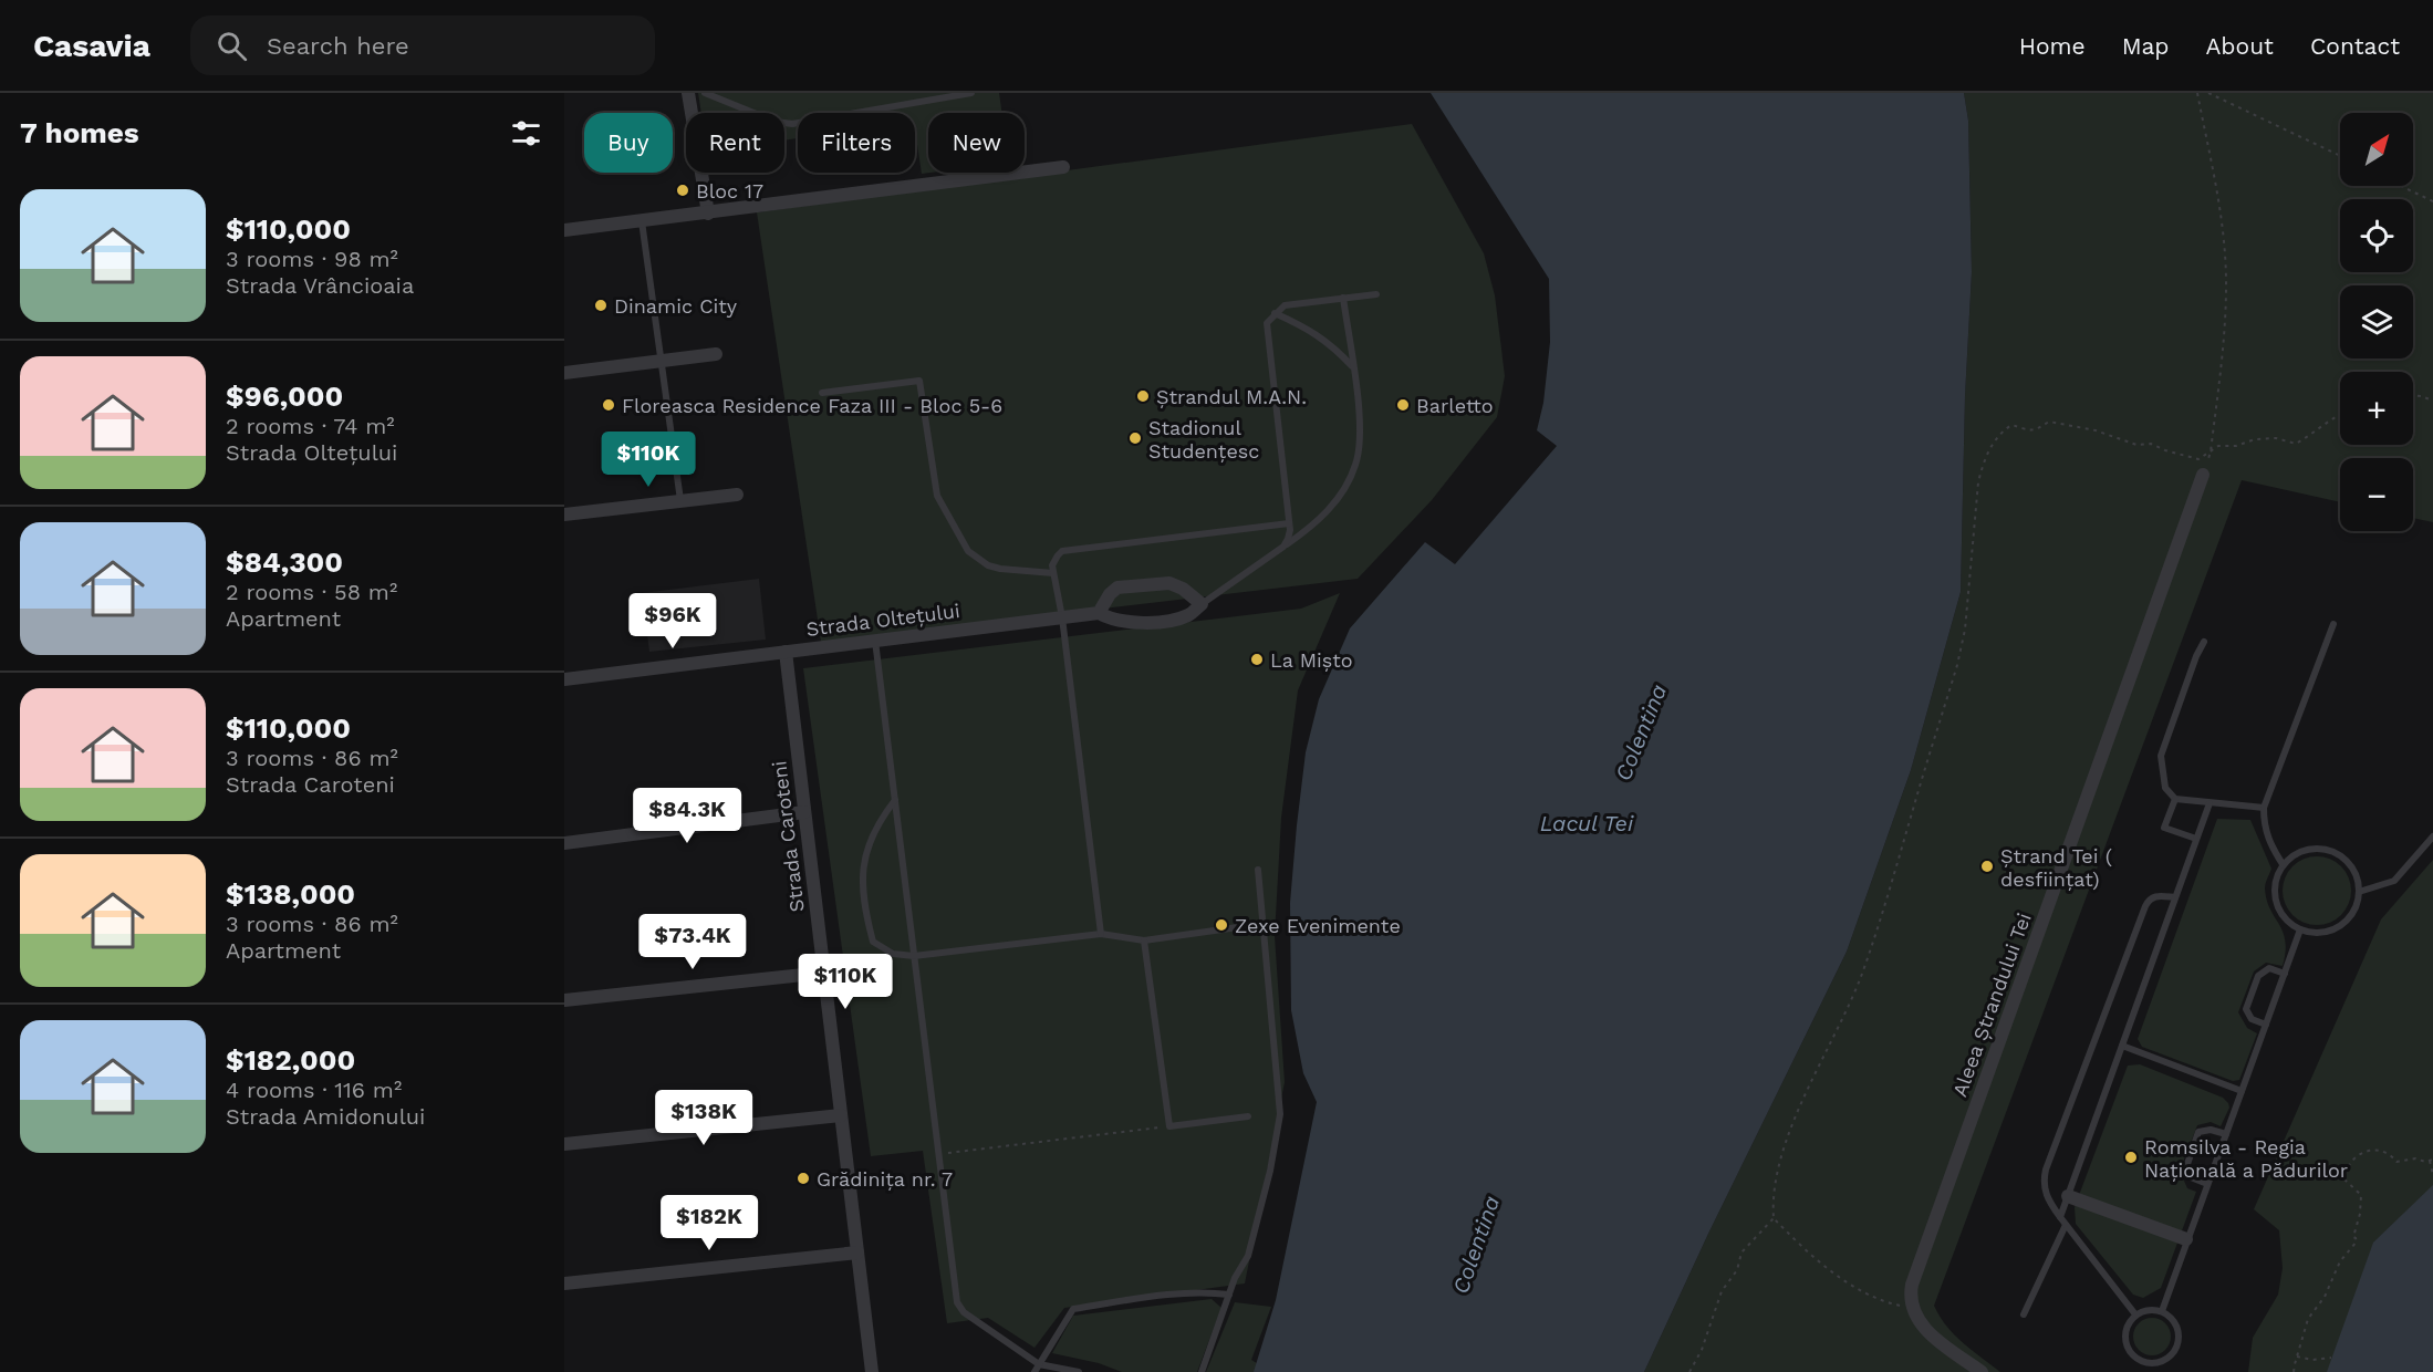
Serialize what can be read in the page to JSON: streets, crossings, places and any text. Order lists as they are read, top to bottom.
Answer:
{
  "streets": {
    "street": ["Strada Oltețului", "Strada Caroteni", "Aleea Ștrandului Tei"]
  },
  "crossings": [
    ["Strada Oltețului", "Strada Caroteni"]
  ],
  "water": ["Colentina", "Lacul Tei"],
  "places": [
    "Bloc 17",
    "Dinamic City",
    "Ștrandul M.A.N.",
    "Floreasca Residence Faza III - Bloc 5-6",
    "Barletto",
    "Stadionul Studențesc",
    "La Mișto",
    "Ștrand Tei ( desființat)",
    "Zexe Evenimente",
    "Romsilva - Regia Națională a Pădurilor",
    "Grădinița nr. 7"
  ],
  "north": "top right",
  "page": {
    "header": "Casavia",
    "search": "Search here",
    "nav": [
      "Home",
      "Map",
      "About",
      "Contact"
    ],
    "heading": "7 homes",
    "map_buttons": ["+", "−"],
    "chip": [
      "Buy",
      "Rent",
      "Filters",
      "New"
    ],
    "list": [
      {
        "name": "$110,000",
        "note": "3 rooms · 98 m² · Strada Vrâncioaia"
      },
      {
        "name": "$96,000",
        "note": "2 rooms · 74 m² · Strada Oltețului"
      },
      {
        "name": "$84,300",
        "note": "2 rooms · 58 m² · Apartment"
      },
      {
        "name": "$110,000",
        "note": "3 rooms · 86 m² · Strada Caroteni"
      },
      {
        "name": "$138,000",
        "note": "3 rooms · 86 m² · Apartment"
      },
      {
        "name": "$182,000",
        "note": "4 rooms · 116 m² · Strada Amidonului"
      }
    ],
    "price": [
      "$110K",
      "$96K",
      "$84.3K",
      "$73.4K",
      "$110K",
      "$138K",
      "$182K"
    ]
  }
}
